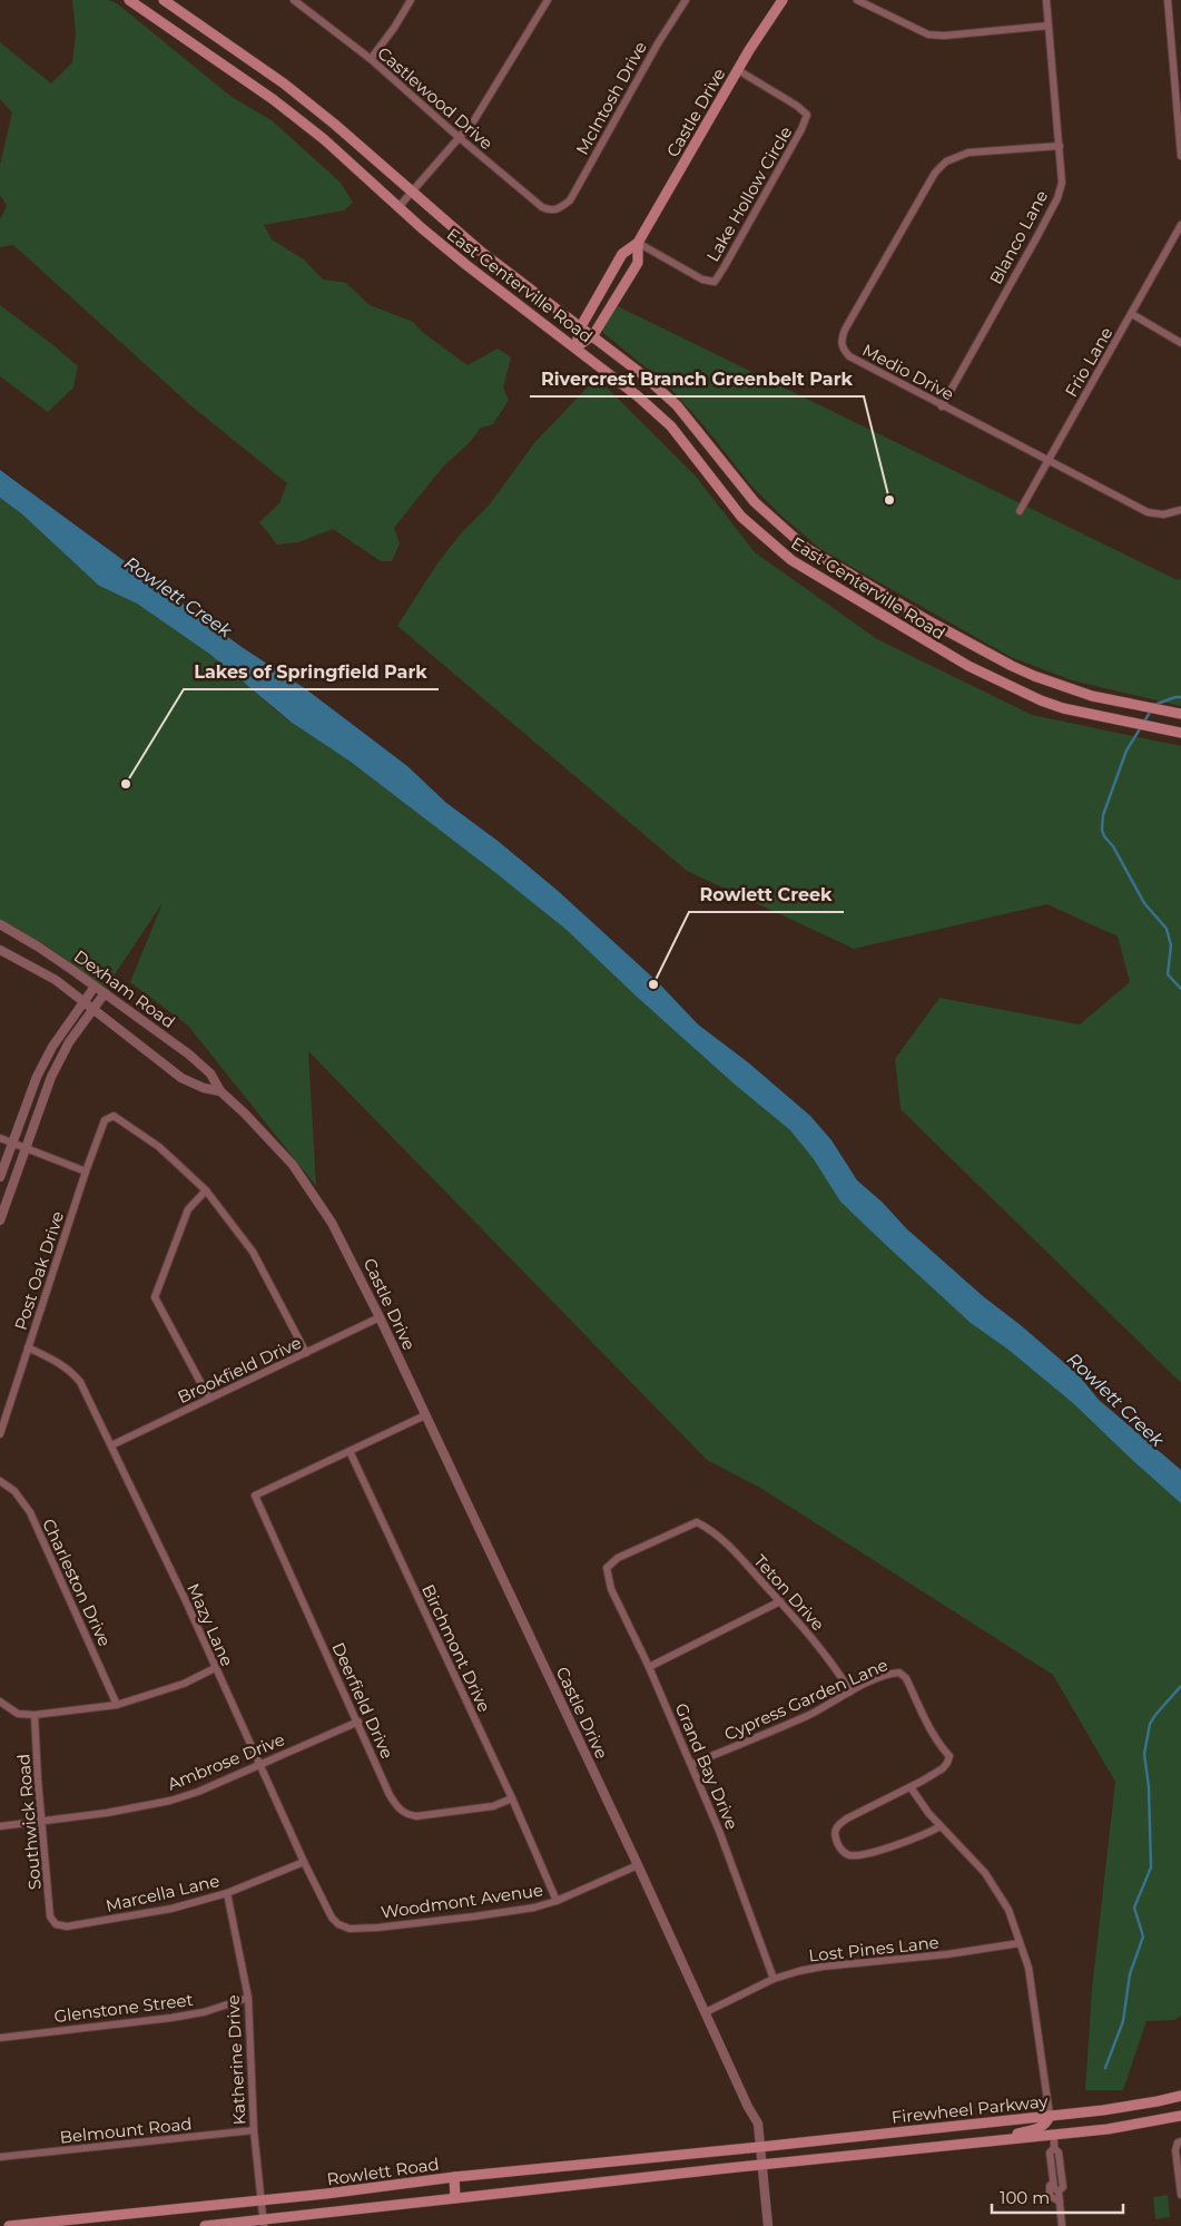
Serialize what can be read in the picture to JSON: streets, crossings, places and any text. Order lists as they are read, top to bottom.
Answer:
{
  "streets": {
    "main road": [
      "Castle Drive",
      "East Centerville Road",
      "Firewheel Parkway",
      "Rowlett Road"
    ],
    "street": [
      "Castlewood Drive",
      "McIntosh Drive",
      "Lake Hollow Circle",
      "Blanco Lane",
      "Frio Lane",
      "Medio Drive",
      "Dexham Road",
      "Post Oak Drive",
      "Brookfield Drive",
      "Charleston Drive",
      "Teton Drive",
      "Mazy Lane",
      "Birchmont Drive",
      "Cypress Garden Lane",
      "Deerfield Drive",
      "Ambrose Drive",
      "Grand Bay Drive",
      "Southwick Road",
      "Marcella Lane",
      "Woodmont Avenue",
      "Lost Pines Lane",
      "Glenstone Street",
      "Katherine Drive",
      "Belmount Road"
    ]
  },
  "crossings": [
    ["Castlewood Drive", "McIntosh Drive"],
    ["Castle Drive", "Lake Hollow Circle"],
    ["Castle Drive", "East Centerville Road"],
    ["Castle Drive", "Dexham Road"],
    ["Castle Drive", "Brookfield Drive"],
    ["Castle Drive", "Woodmont Avenue"],
    ["Castle Drive", "Lost Pines Lane"],
    ["Castle Drive", "Firewheel Parkway"],
    ["Castle Drive", "Rowlett Road"],
    ["Blanco Lane", "Medio Drive"],
    ["Frio Lane", "Medio Drive"],
    ["Post Oak Drive", "Mazy Lane"],
    ["Brookfield Drive", "Mazy Lane"],
    ["Teton Drive", "Cypress Garden Lane"],
    ["Teton Drive", "Grand Bay Drive"],
    ["Mazy Lane", "Ambrose Drive"],
    ["Mazy Lane", "Marcella Lane"],
    ["Mazy Lane", "Woodmont Avenue"],
    ["Birchmont Drive", "Deerfield Drive"],
    ["Birchmont Drive", "Woodmont Avenue"],
    ["Cypress Garden Lane", "Grand Bay Drive"],
    ["Deerfield Drive", "Ambrose Drive"],
    ["Ambrose Drive", "Southwick Road"],
    ["Grand Bay Drive", "Lost Pines Lane"],
    ["Southwick Road", "Marcella Lane"],
    ["Marcella Lane", "Katherine Drive"],
    ["Glenstone Street", "Katherine Drive"],
    ["Katherine Drive", "Belmount Road"],
    ["Katherine Drive", "Rowlett Road"],
    ["Firewheel Parkway", "Rowlett Road"]
  ],
  "water": ["Rowlett Creek"],
  "places": ["Rivercrest Branch Greenbelt Park", "Lakes of Springfield Park", "Rowlett Creek"],
  "scale_bar": "100 m"
}
